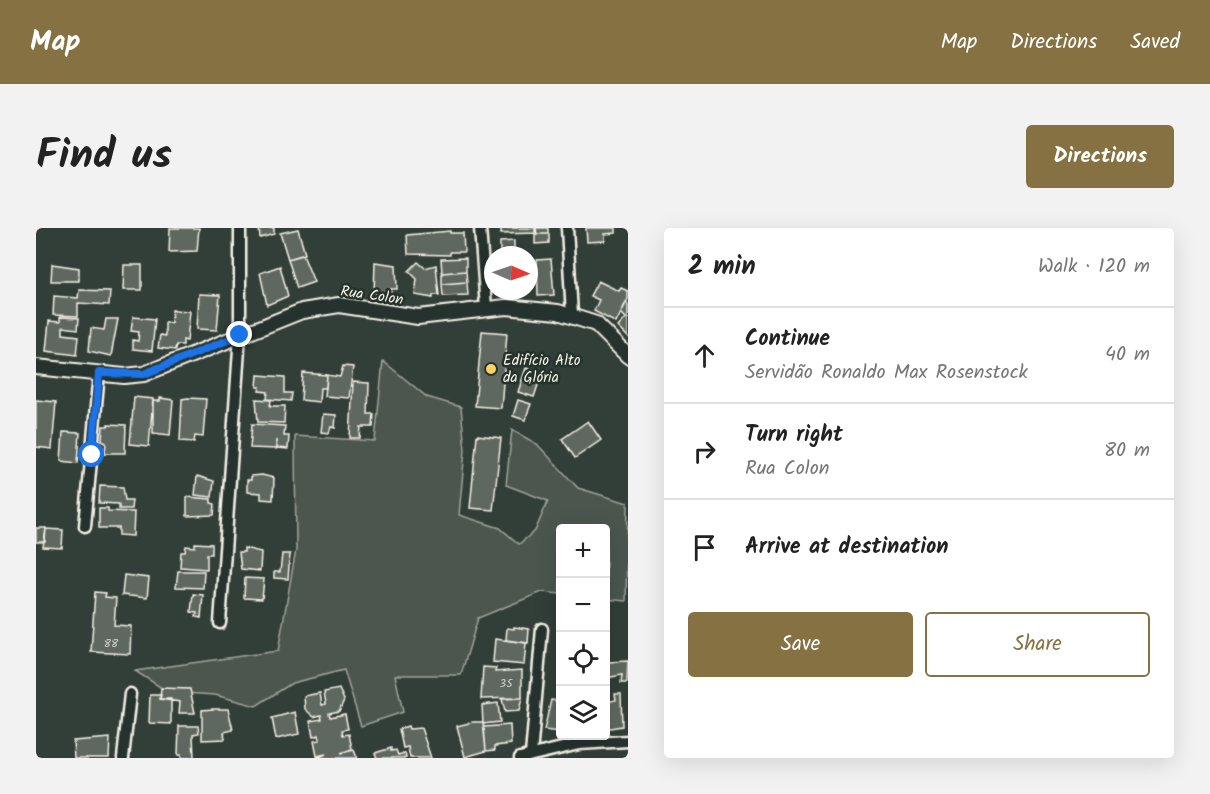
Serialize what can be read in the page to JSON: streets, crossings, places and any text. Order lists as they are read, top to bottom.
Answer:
{
  "streets": {
    "street": ["Rua Colon"]
  },
  "places": ["Edifício Alto da Glória"],
  "house_numbers": ["88", "35"],
  "north": "right",
  "page": {
    "header": "Map",
    "nav": ["Map", "Directions", "Saved"],
    "title": "Find us",
    "buttons": [
      "Directions",
      ["Save", "Share"]
    ],
    "heading": ["2 min", "Walk · 120 m"],
    "list": [
      ["Continue", "Servidão Ronaldo Max Rosenstock", "40 m"],
      ["Turn right", "Rua Colon", "80 m"],
      "Arrive at destination"
    ],
    "map_buttons": ["+", "−"]
  }
}
